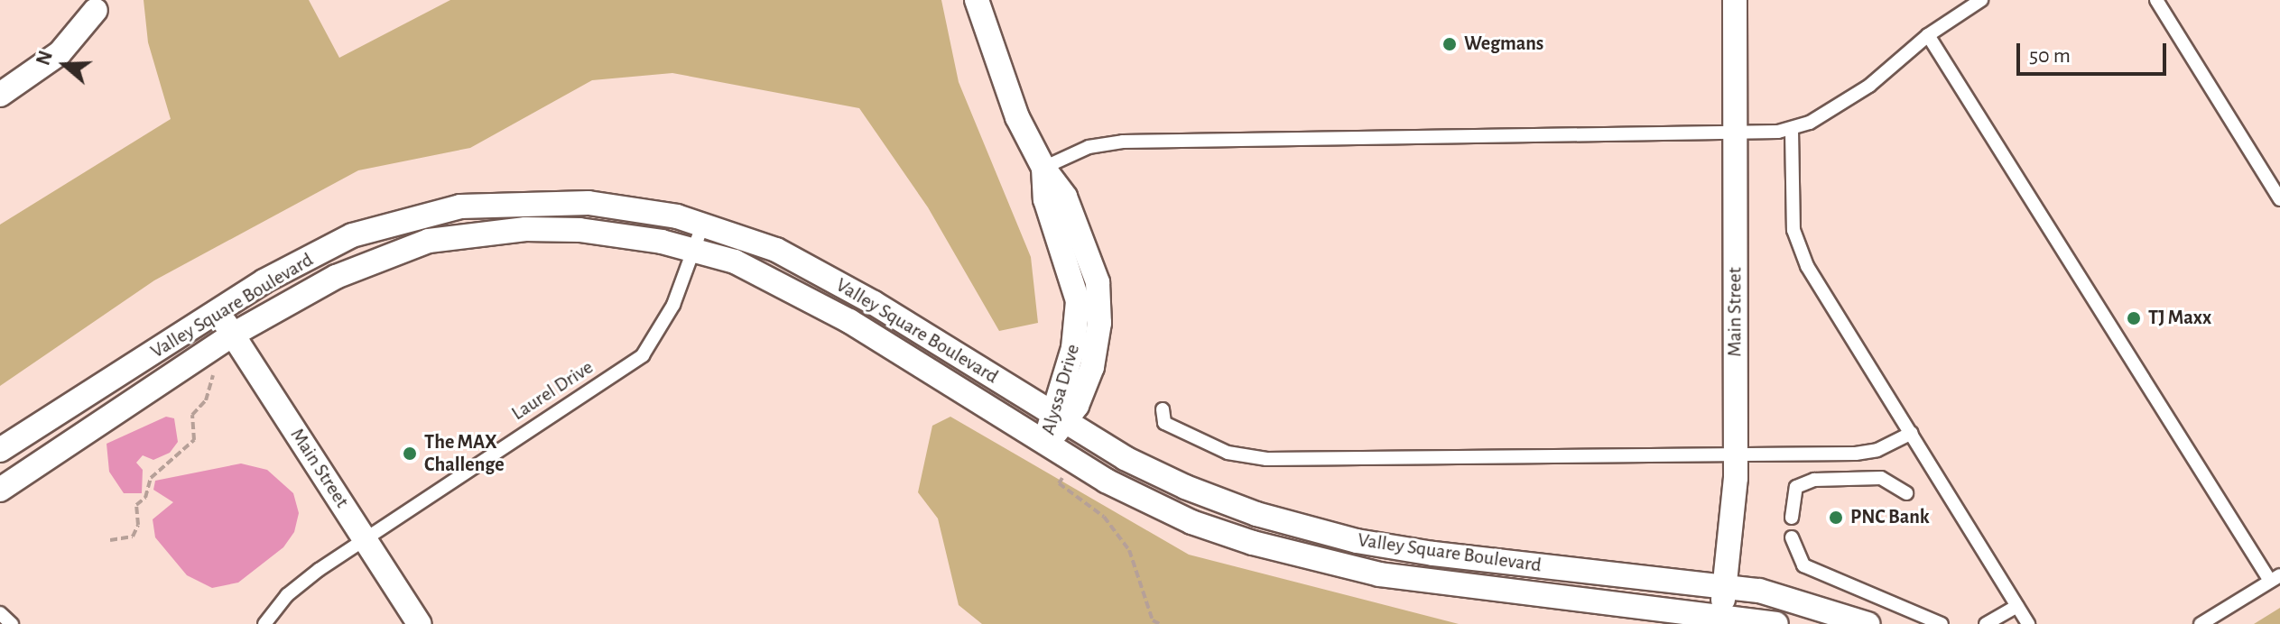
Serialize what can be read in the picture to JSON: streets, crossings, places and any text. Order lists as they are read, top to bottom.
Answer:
{
  "streets": {
    "street": ["Valley Square Boulevard", "Main Street", "Alyssa Drive"],
    "lane": ["Laurel Drive"]
  },
  "crossings": [
    ["Valley Square Boulevard", "Main Street"],
    ["Valley Square Boulevard", "Alyssa Drive"],
    ["Valley Square Boulevard", "Laurel Drive"],
    ["Main Street", "Laurel Drive"]
  ],
  "places": [
    "Wegmans",
    "TJ Maxx",
    "The MAX Challenge",
    "PNC Bank"
  ],
  "scale_bar": "50 m",
  "north": "left"
}
